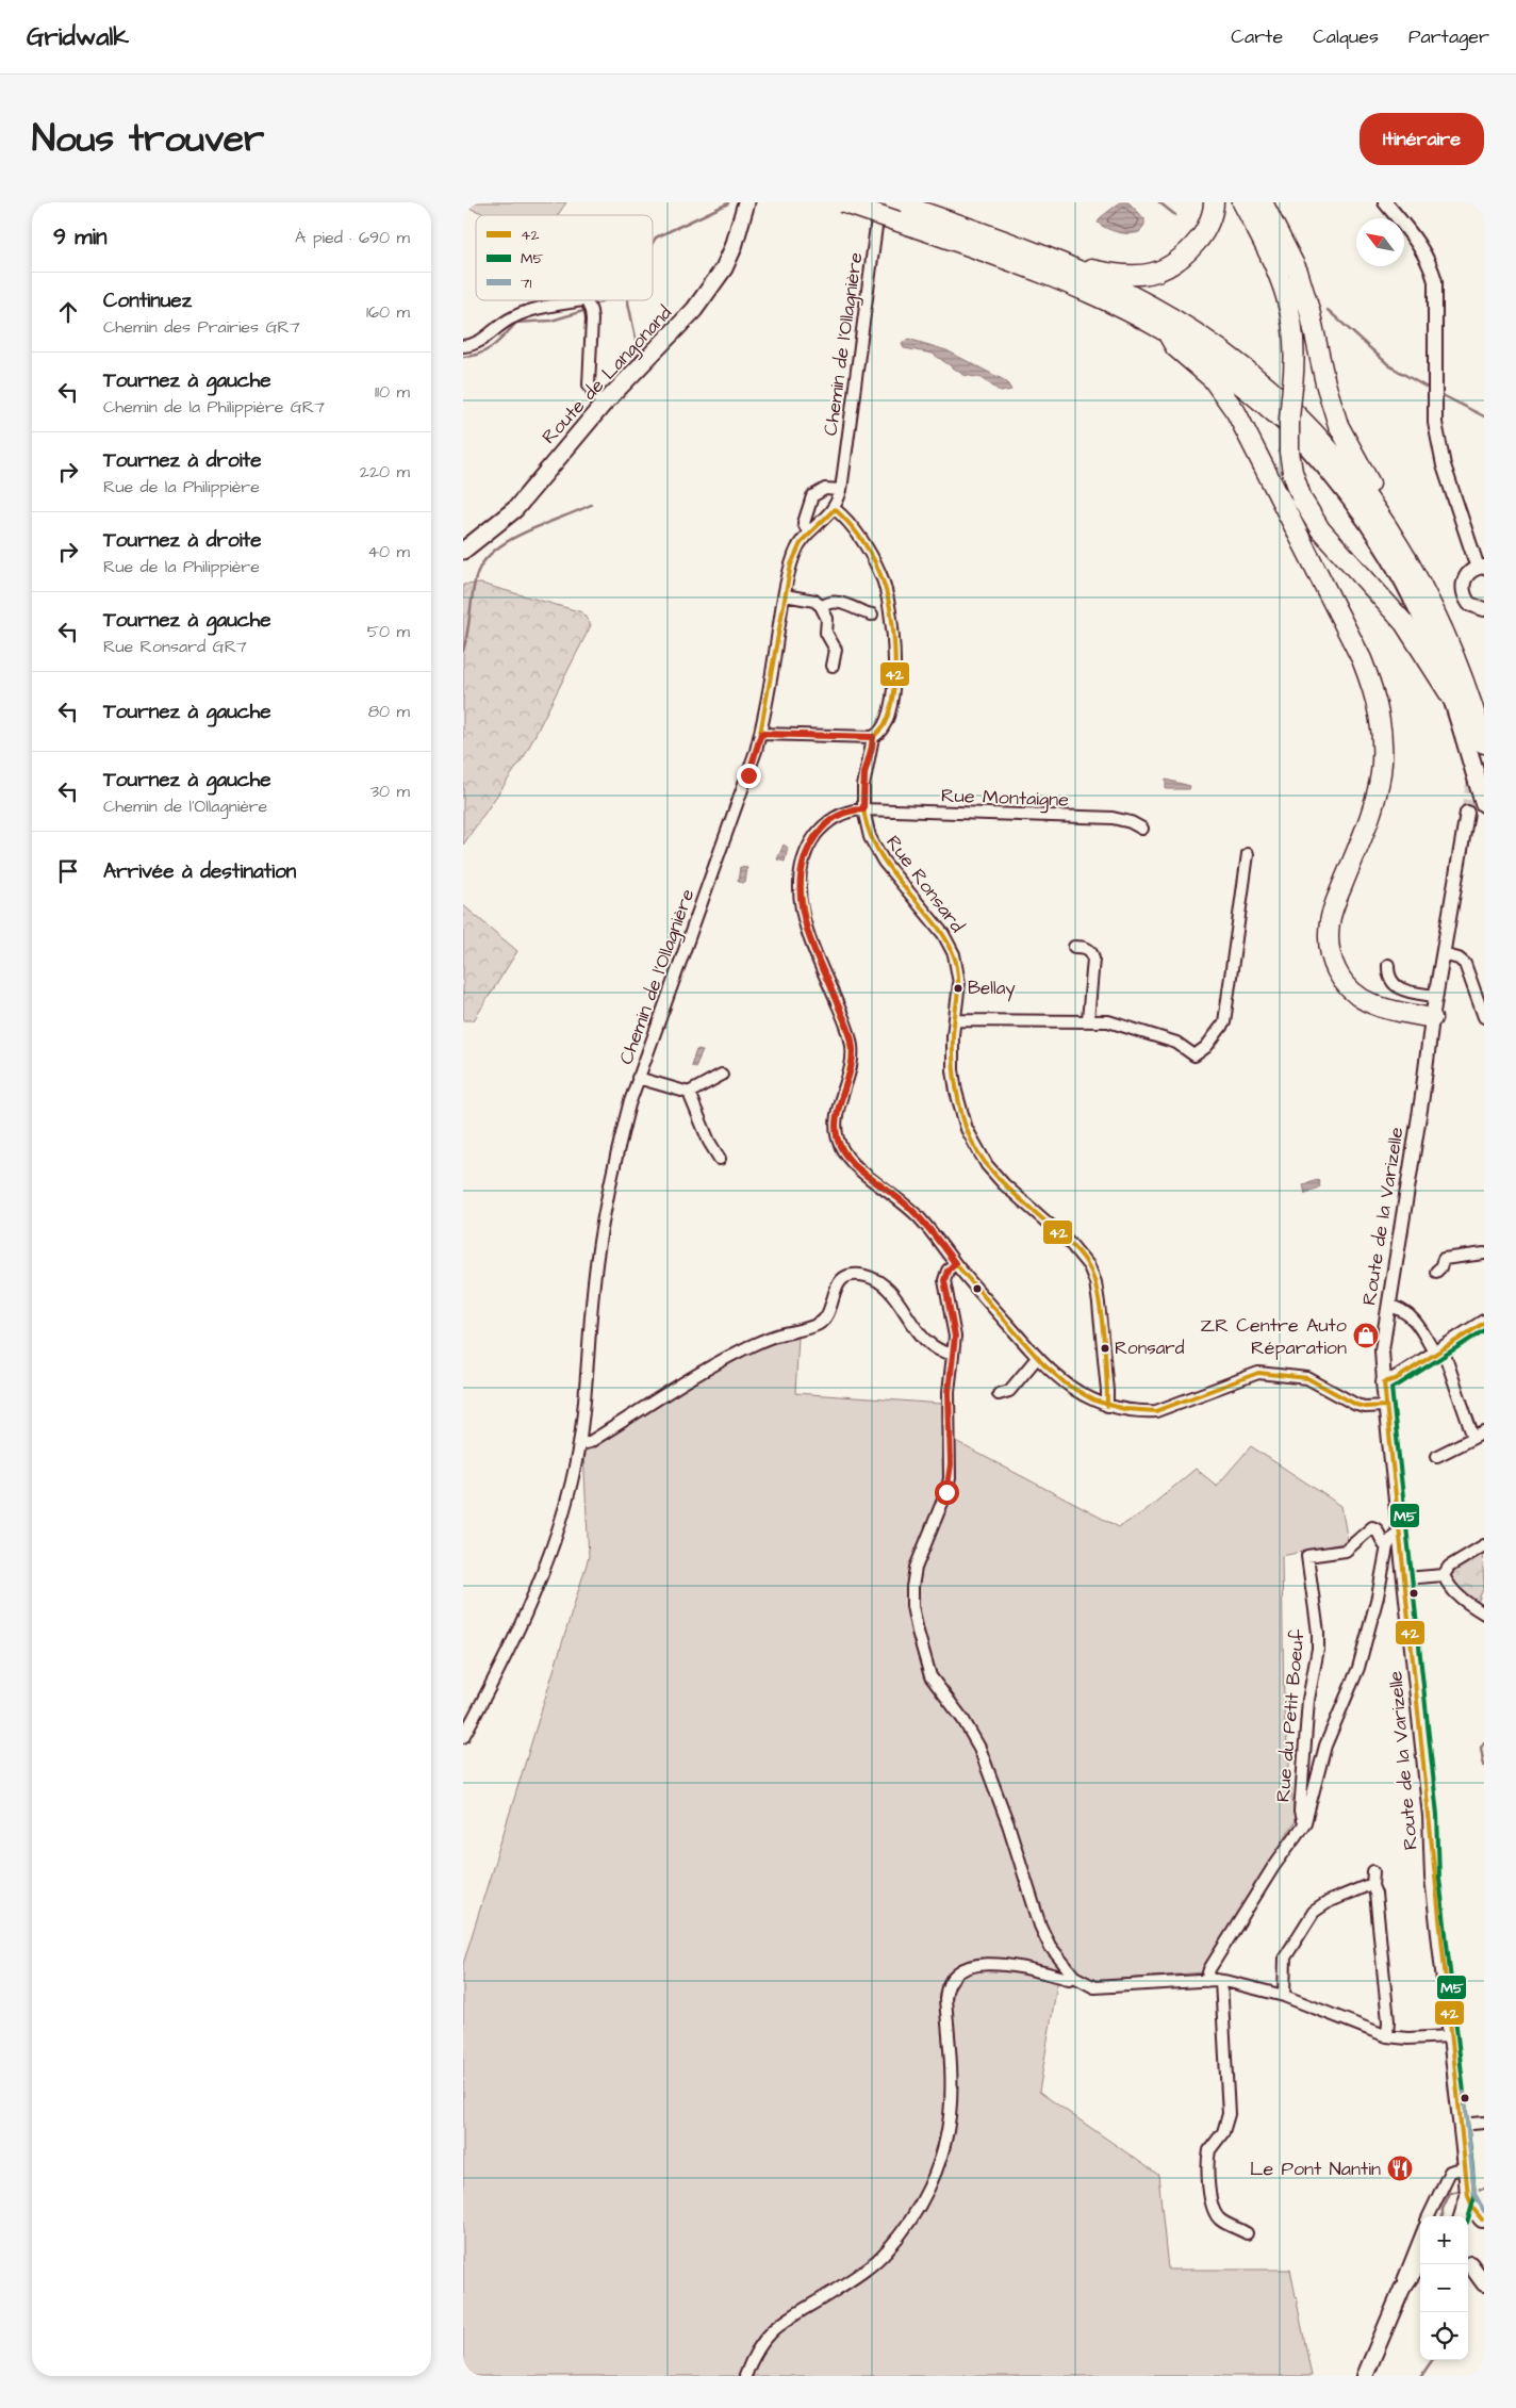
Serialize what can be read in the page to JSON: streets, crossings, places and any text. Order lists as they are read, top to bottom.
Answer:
{
  "streets": {
    "main road": ["Route de Langonand", "Route de la Varizelle"],
    "street": [
      "Chemin de l'Ollagnière",
      "Rue Montaigne",
      "Rue Ronsard",
      "Rue du Petit Boeuf"
    ]
  },
  "crossings": [
    ["Rue Montaigne", "Rue Ronsard"]
  ],
  "places": {
    "other": ["Bellay", "Ronsard"],
    "shop": ["ZR Centre Auto Réparation"],
    "restaurant": ["Le Pont Nantin"]
  },
  "lines": ["transit line 42", "transit line M5", "transit line 71"],
  "legend": ["42", "M5", "71"],
  "north": "top left",
  "page": {
    "header": "Gridwalk",
    "nav": ["Carte", "Calques", "Partager"],
    "title": "Nous trouver",
    "buttons": "Itinéraire",
    "heading": ["9 min", "À pied · 690 m"],
    "list": [
      ["Continuez", "Chemin des Prairies GR7", "160 m"],
      ["Tournez à gauche", "Chemin de la Philippière GR7", "110 m"],
      ["Tournez à droite", "Rue de la Philippière", "220 m"],
      ["Tournez à droite", "Rue de la Philippière", "40 m"],
      ["Tournez à gauche", "Rue Ronsard GR7", "50 m"],
      ["Tournez à gauche", "80 m"],
      ["Tournez à gauche", "Chemin de l'Ollagnière", "30 m"],
      "Arrivée à destination"
    ],
    "map_buttons": ["+", "−"]
  }
}
